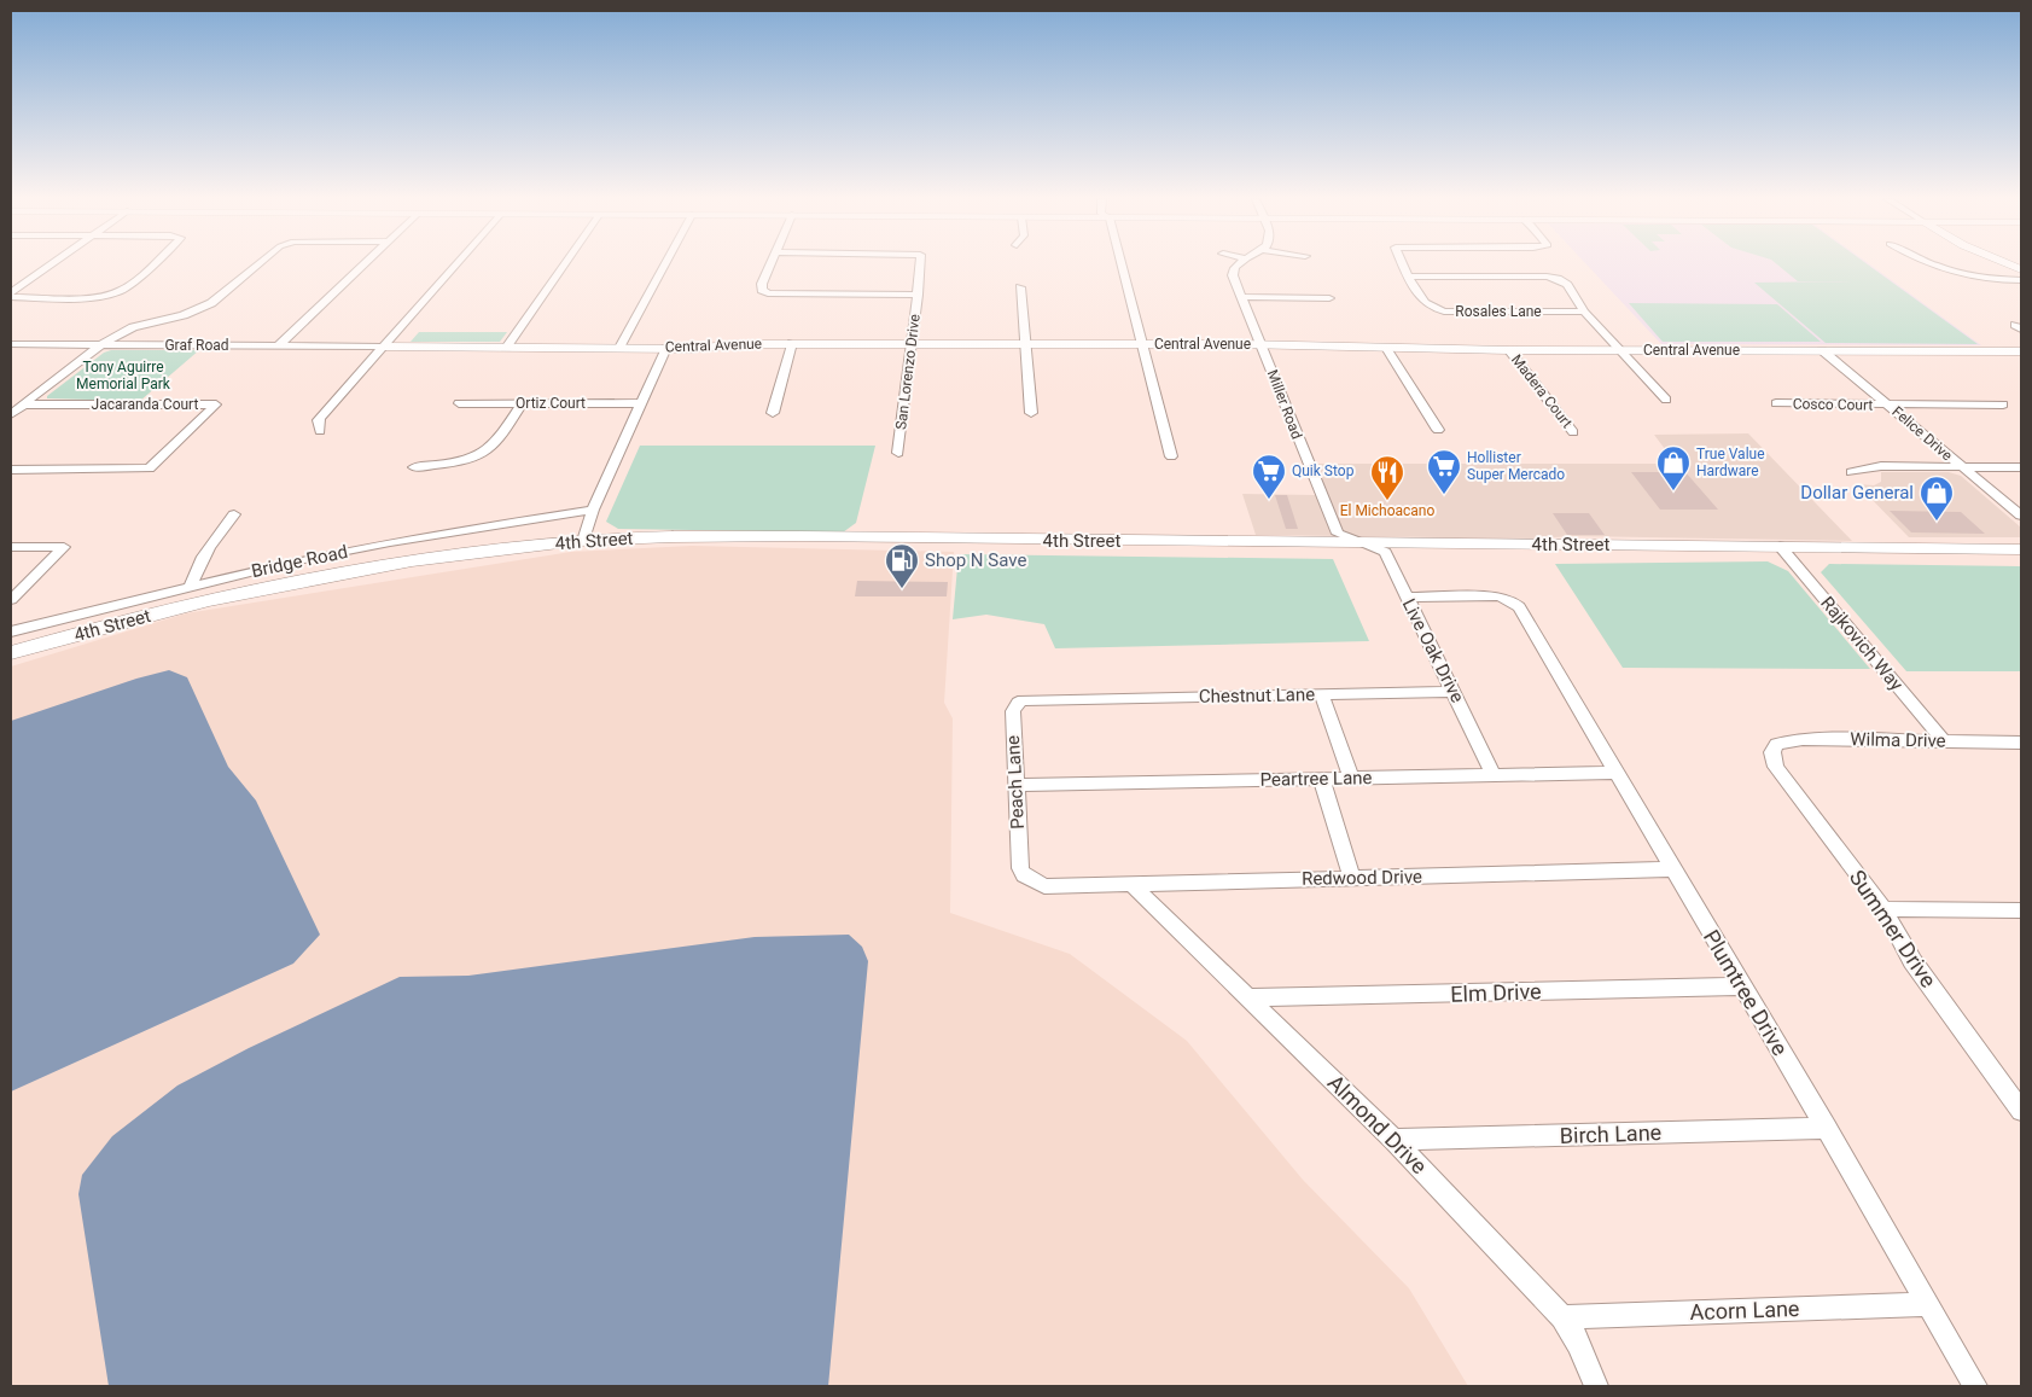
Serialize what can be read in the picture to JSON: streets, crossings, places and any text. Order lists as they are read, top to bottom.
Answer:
{
  "streets": {
    "main road": ["4th Street"],
    "street": [
      "Rosales Lane",
      "Central Avenue",
      "Graf Road",
      "San Lorenzo Drive",
      "Madera Court",
      "Ortiz Court",
      "Jacaranda Court",
      "Miller Road",
      "Cosco Court",
      "Felice Drive",
      "Bridge Road",
      "Rajkovich Way",
      "Live Oak Drive",
      "Chestnut Lane",
      "Wilma Drive",
      "Peartree Lane",
      "Peach Lane",
      "Redwood Drive",
      "Summer Drive",
      "Elm Drive",
      "Plumtree Drive",
      "Almond Drive",
      "Birch Lane",
      "Acorn Lane"
    ]
  },
  "crossings": [
    ["Central Avenue", "Graf Road"],
    ["Central Avenue", "San Lorenzo Drive"],
    ["Central Avenue", "Madera Court"],
    ["Central Avenue", "Miller Road"],
    ["Central Avenue", "Felice Drive"],
    ["Miller Road", "4th Street"],
    ["Miller Road", "Live Oak Drive"],
    ["Cosco Court", "Felice Drive"],
    ["4th Street", "Rajkovich Way"],
    ["4th Street", "Live Oak Drive"],
    ["Rajkovich Way", "Wilma Drive"],
    ["Live Oak Drive", "Chestnut Lane"],
    ["Live Oak Drive", "Peartree Lane"],
    ["Live Oak Drive", "Plumtree Drive"],
    ["Chestnut Lane", "Peach Lane"],
    ["Wilma Drive", "Summer Drive"],
    ["Peartree Lane", "Peach Lane"],
    ["Peartree Lane", "Plumtree Drive"],
    ["Peach Lane", "Redwood Drive"],
    ["Redwood Drive", "Plumtree Drive"],
    ["Redwood Drive", "Almond Drive"],
    ["Elm Drive", "Plumtree Drive"],
    ["Elm Drive", "Almond Drive"],
    ["Plumtree Drive", "Birch Lane"],
    ["Plumtree Drive", "Acorn Lane"],
    ["Almond Drive", "Birch Lane"],
    ["Almond Drive", "Acorn Lane"]
  ],
  "parks": ["Tony Aguirre Memorial Park"],
  "places": {
    "shop": ["True Value Hardware", "Dollar General"],
    "supermarket": ["Hollister Super Mercado", "Quik Stop"],
    "restaurant": ["El Michoacano"],
    "fuel station": ["Shop N Save"]
  }
}
